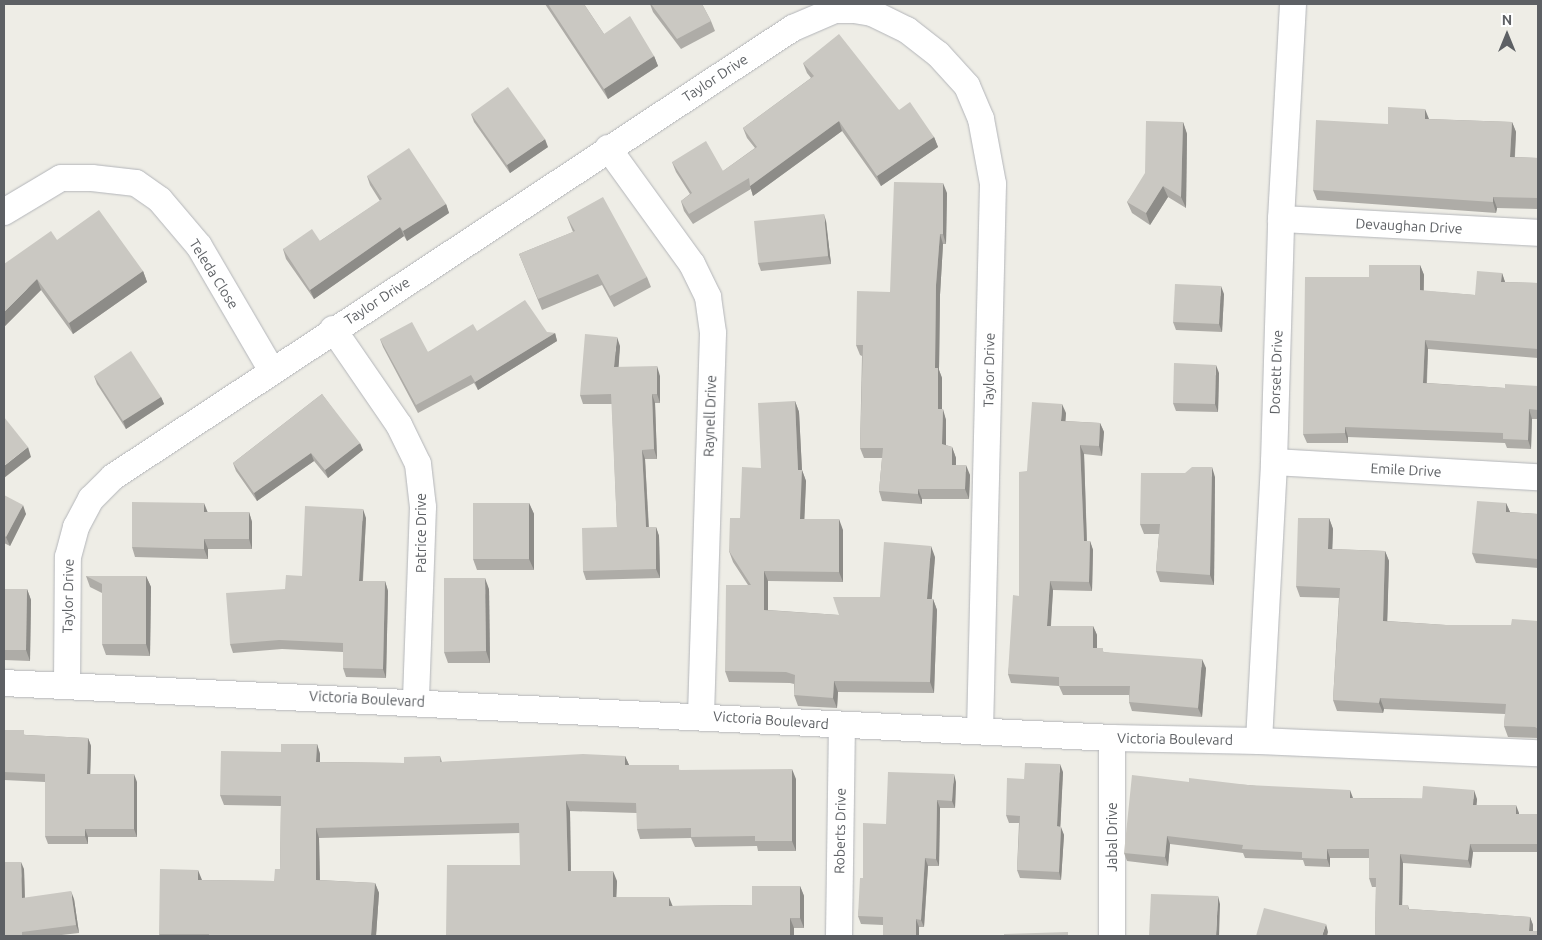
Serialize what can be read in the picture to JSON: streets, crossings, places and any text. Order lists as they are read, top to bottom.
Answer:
{
  "streets": {
    "street": [
      "Taylor Drive",
      "Devaughan Drive",
      "Teleda Close",
      "Dorsett Drive",
      "Raynell Drive",
      "Emile Drive",
      "Patrice Drive",
      "Victoria Boulevard",
      "Roberts Drive",
      "Jabal Drive"
    ]
  },
  "crossings": [
    ["Taylor Drive", "Teleda Close"],
    ["Taylor Drive", "Raynell Drive"],
    ["Taylor Drive", "Patrice Drive"],
    ["Taylor Drive", "Victoria Boulevard"],
    ["Devaughan Drive", "Dorsett Drive"],
    ["Dorsett Drive", "Emile Drive"],
    ["Dorsett Drive", "Victoria Boulevard"],
    ["Raynell Drive", "Victoria Boulevard"],
    ["Patrice Drive", "Victoria Boulevard"],
    ["Victoria Boulevard", "Roberts Drive"],
    ["Victoria Boulevard", "Jabal Drive"]
  ],
  "north": "top"
}
